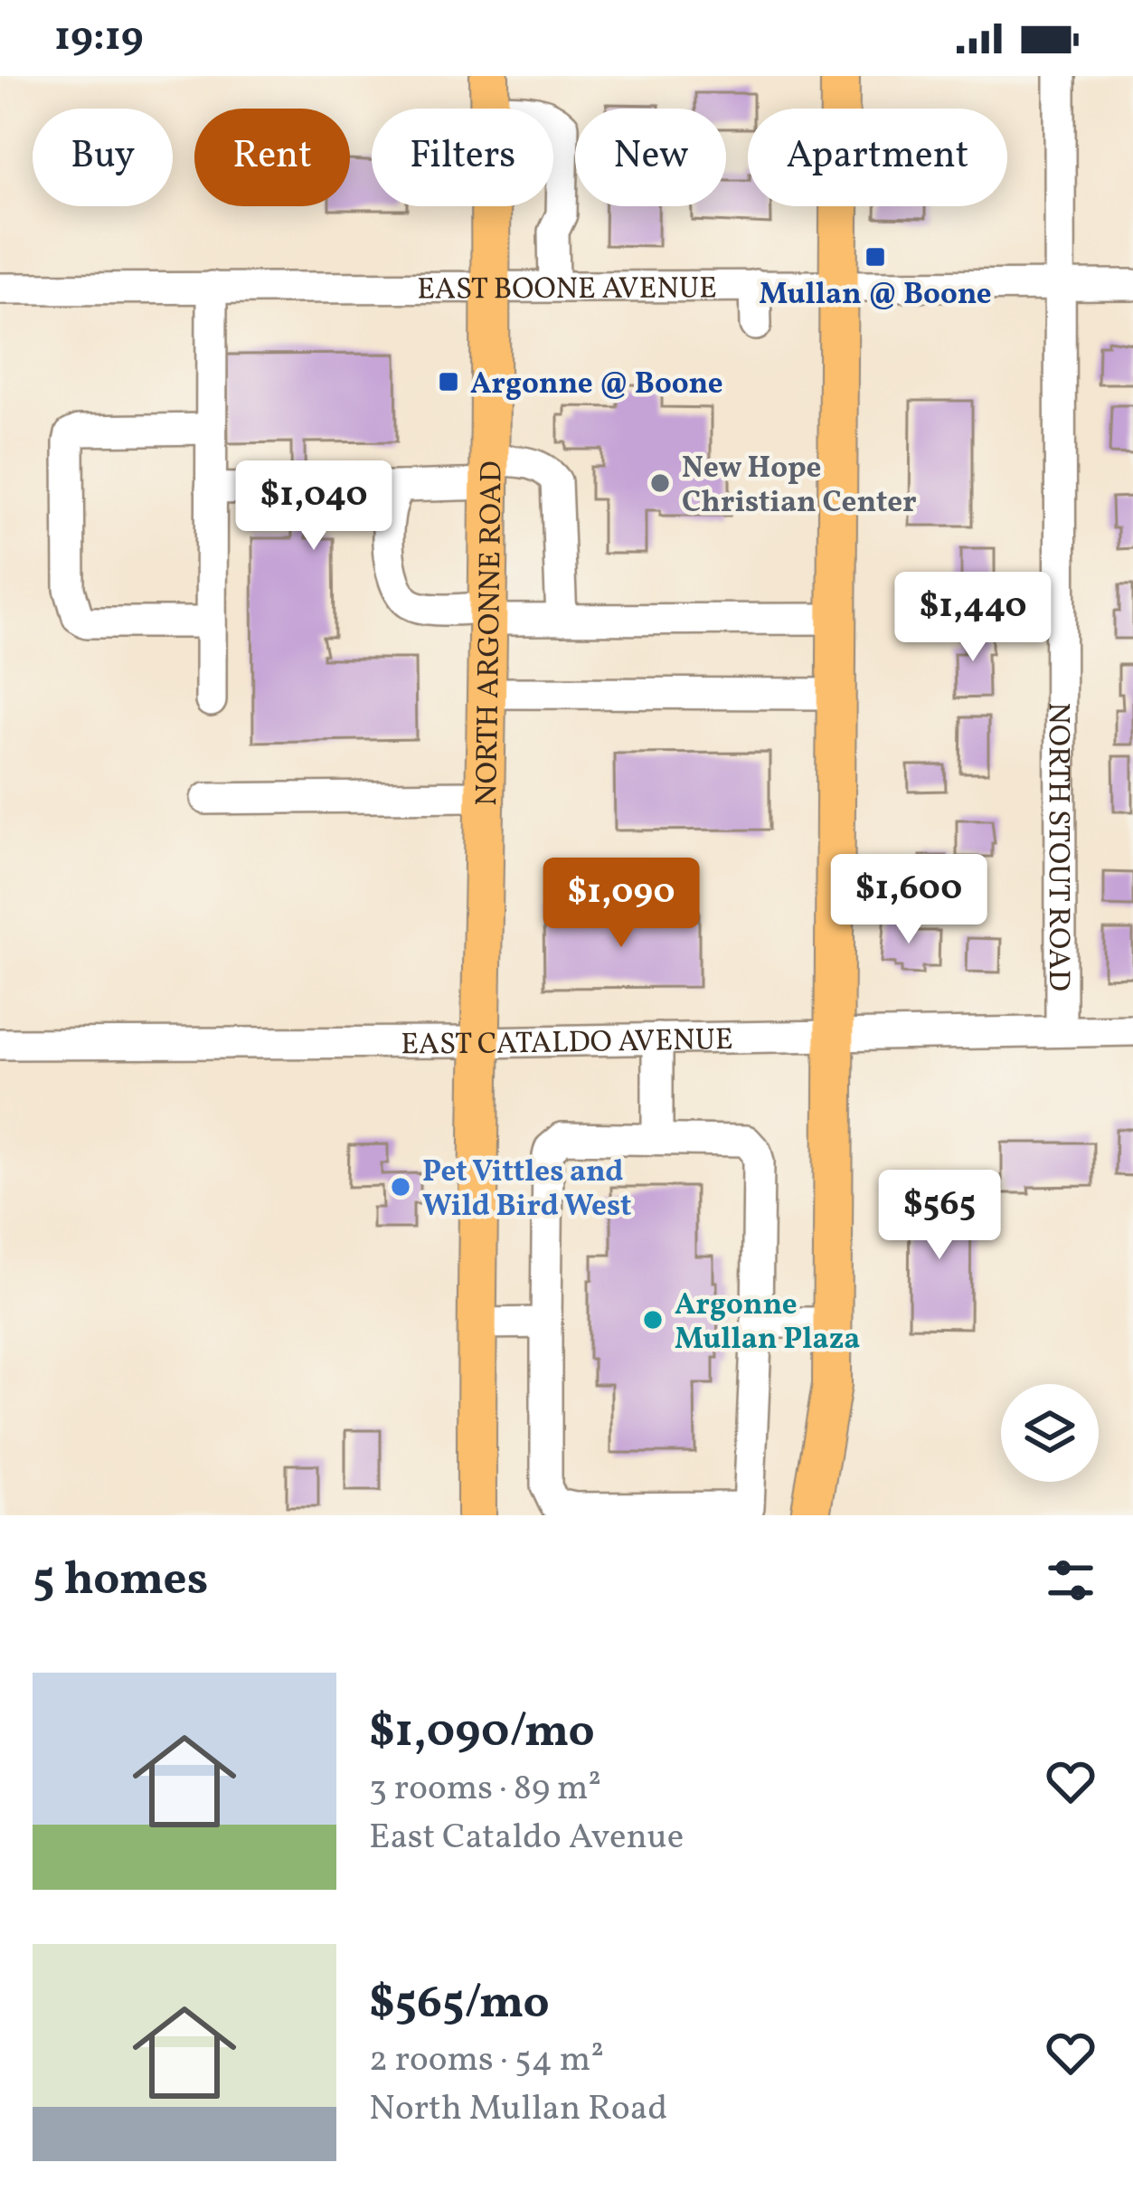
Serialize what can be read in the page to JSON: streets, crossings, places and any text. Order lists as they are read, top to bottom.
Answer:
{
  "streets": {
    "main road": ["NORTH ARGONNE ROAD"],
    "street": ["EAST BOONE AVENUE", "NORTH STOUT ROAD", "EAST CATALDO AVENUE"]
  },
  "crossings": [
    ["EAST BOONE AVENUE", "NORTH ARGONNE ROAD"],
    ["EAST BOONE AVENUE", "NORTH STOUT ROAD"],
    ["NORTH ARGONNE ROAD", "EAST CATALDO AVENUE"],
    ["NORTH STOUT ROAD", "EAST CATALDO AVENUE"]
  ],
  "places": {
    "transit": ["Mullan @ Boone", "Argonne @ Boone"],
    "other": ["New Hope Christian Center", "Pet Vittles and Wild Bird West", "Argonne Mullan Plaza"]
  },
  "page": {
    "status": "19:19",
    "chip": [
      "Buy",
      "Rent",
      "Filters",
      "New",
      "Apartment"
    ],
    "price": [
      "$1,040",
      "$1,440",
      "$1,600",
      "$1,090",
      "$565"
    ],
    "heading": "5 homes",
    "list": [
      {
        "name": "$1,090/mo",
        "note": "3 rooms · 89 m² · East Cataldo Avenue"
      },
      {
        "name": "$565/mo",
        "note": "2 rooms · 54 m² · North Mullan Road"
      }
    ]
  }
}
